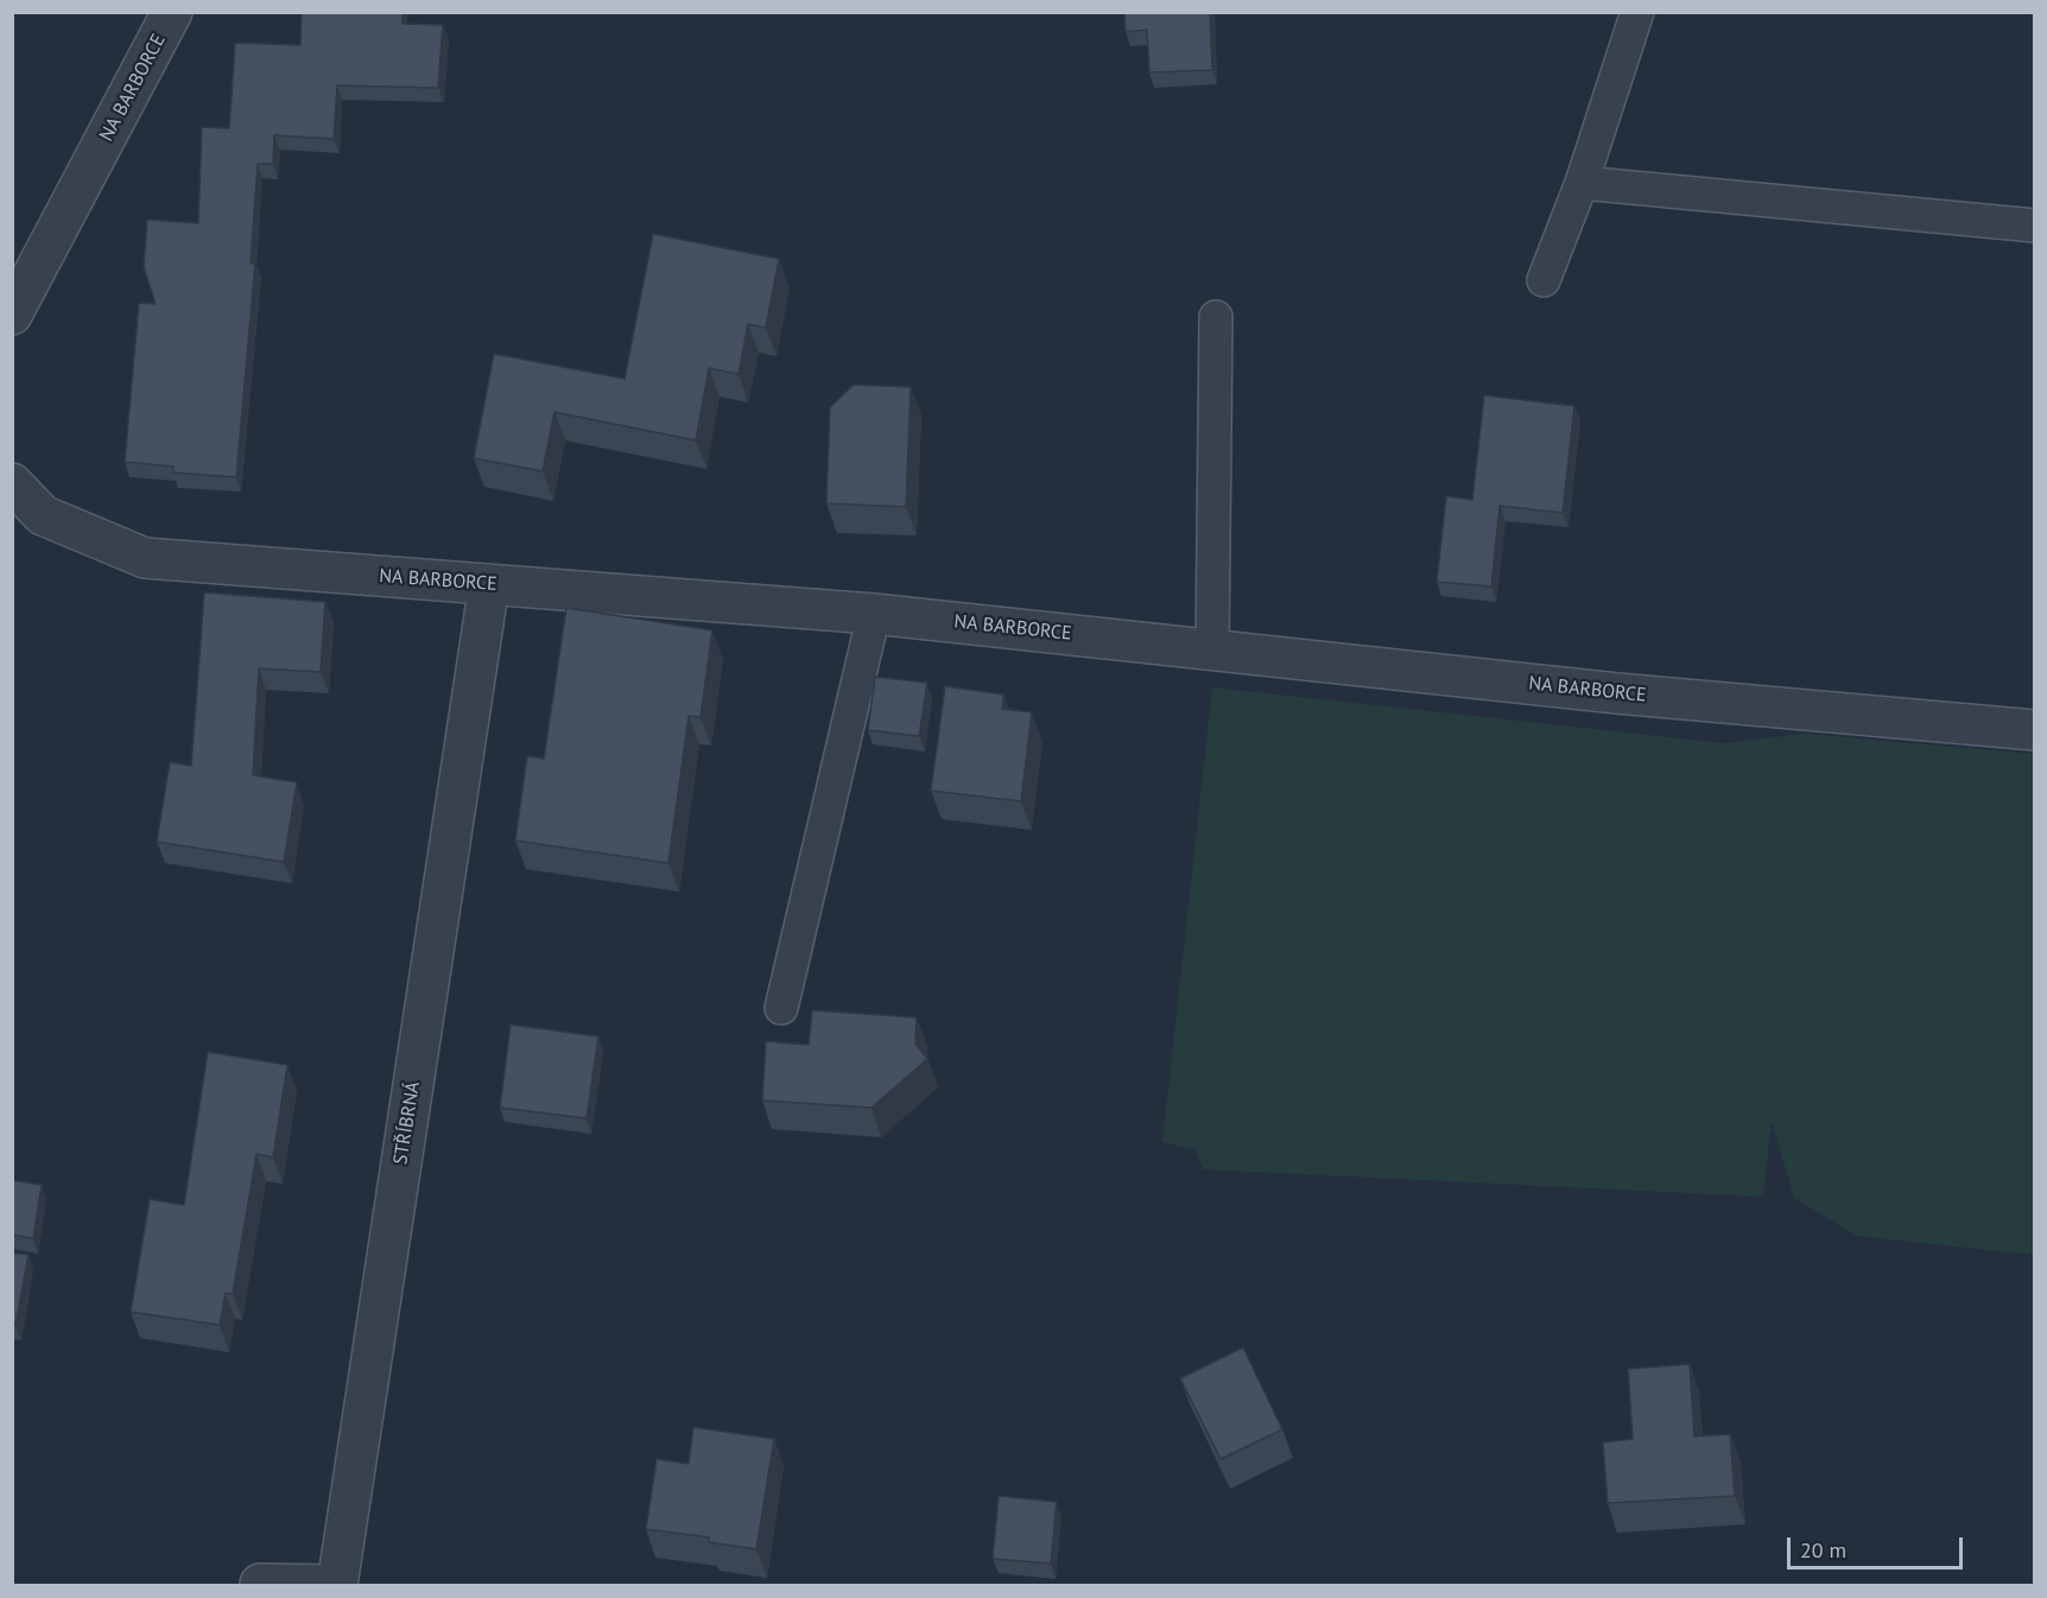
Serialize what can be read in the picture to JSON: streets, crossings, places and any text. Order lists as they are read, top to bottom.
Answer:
{
  "streets": {
    "street": ["NA BARBORCE", "STŘÍBRNÁ"]
  },
  "crossings": [
    ["NA BARBORCE", "STŘÍBRNÁ"]
  ],
  "scale_bar": "20 m"
}
